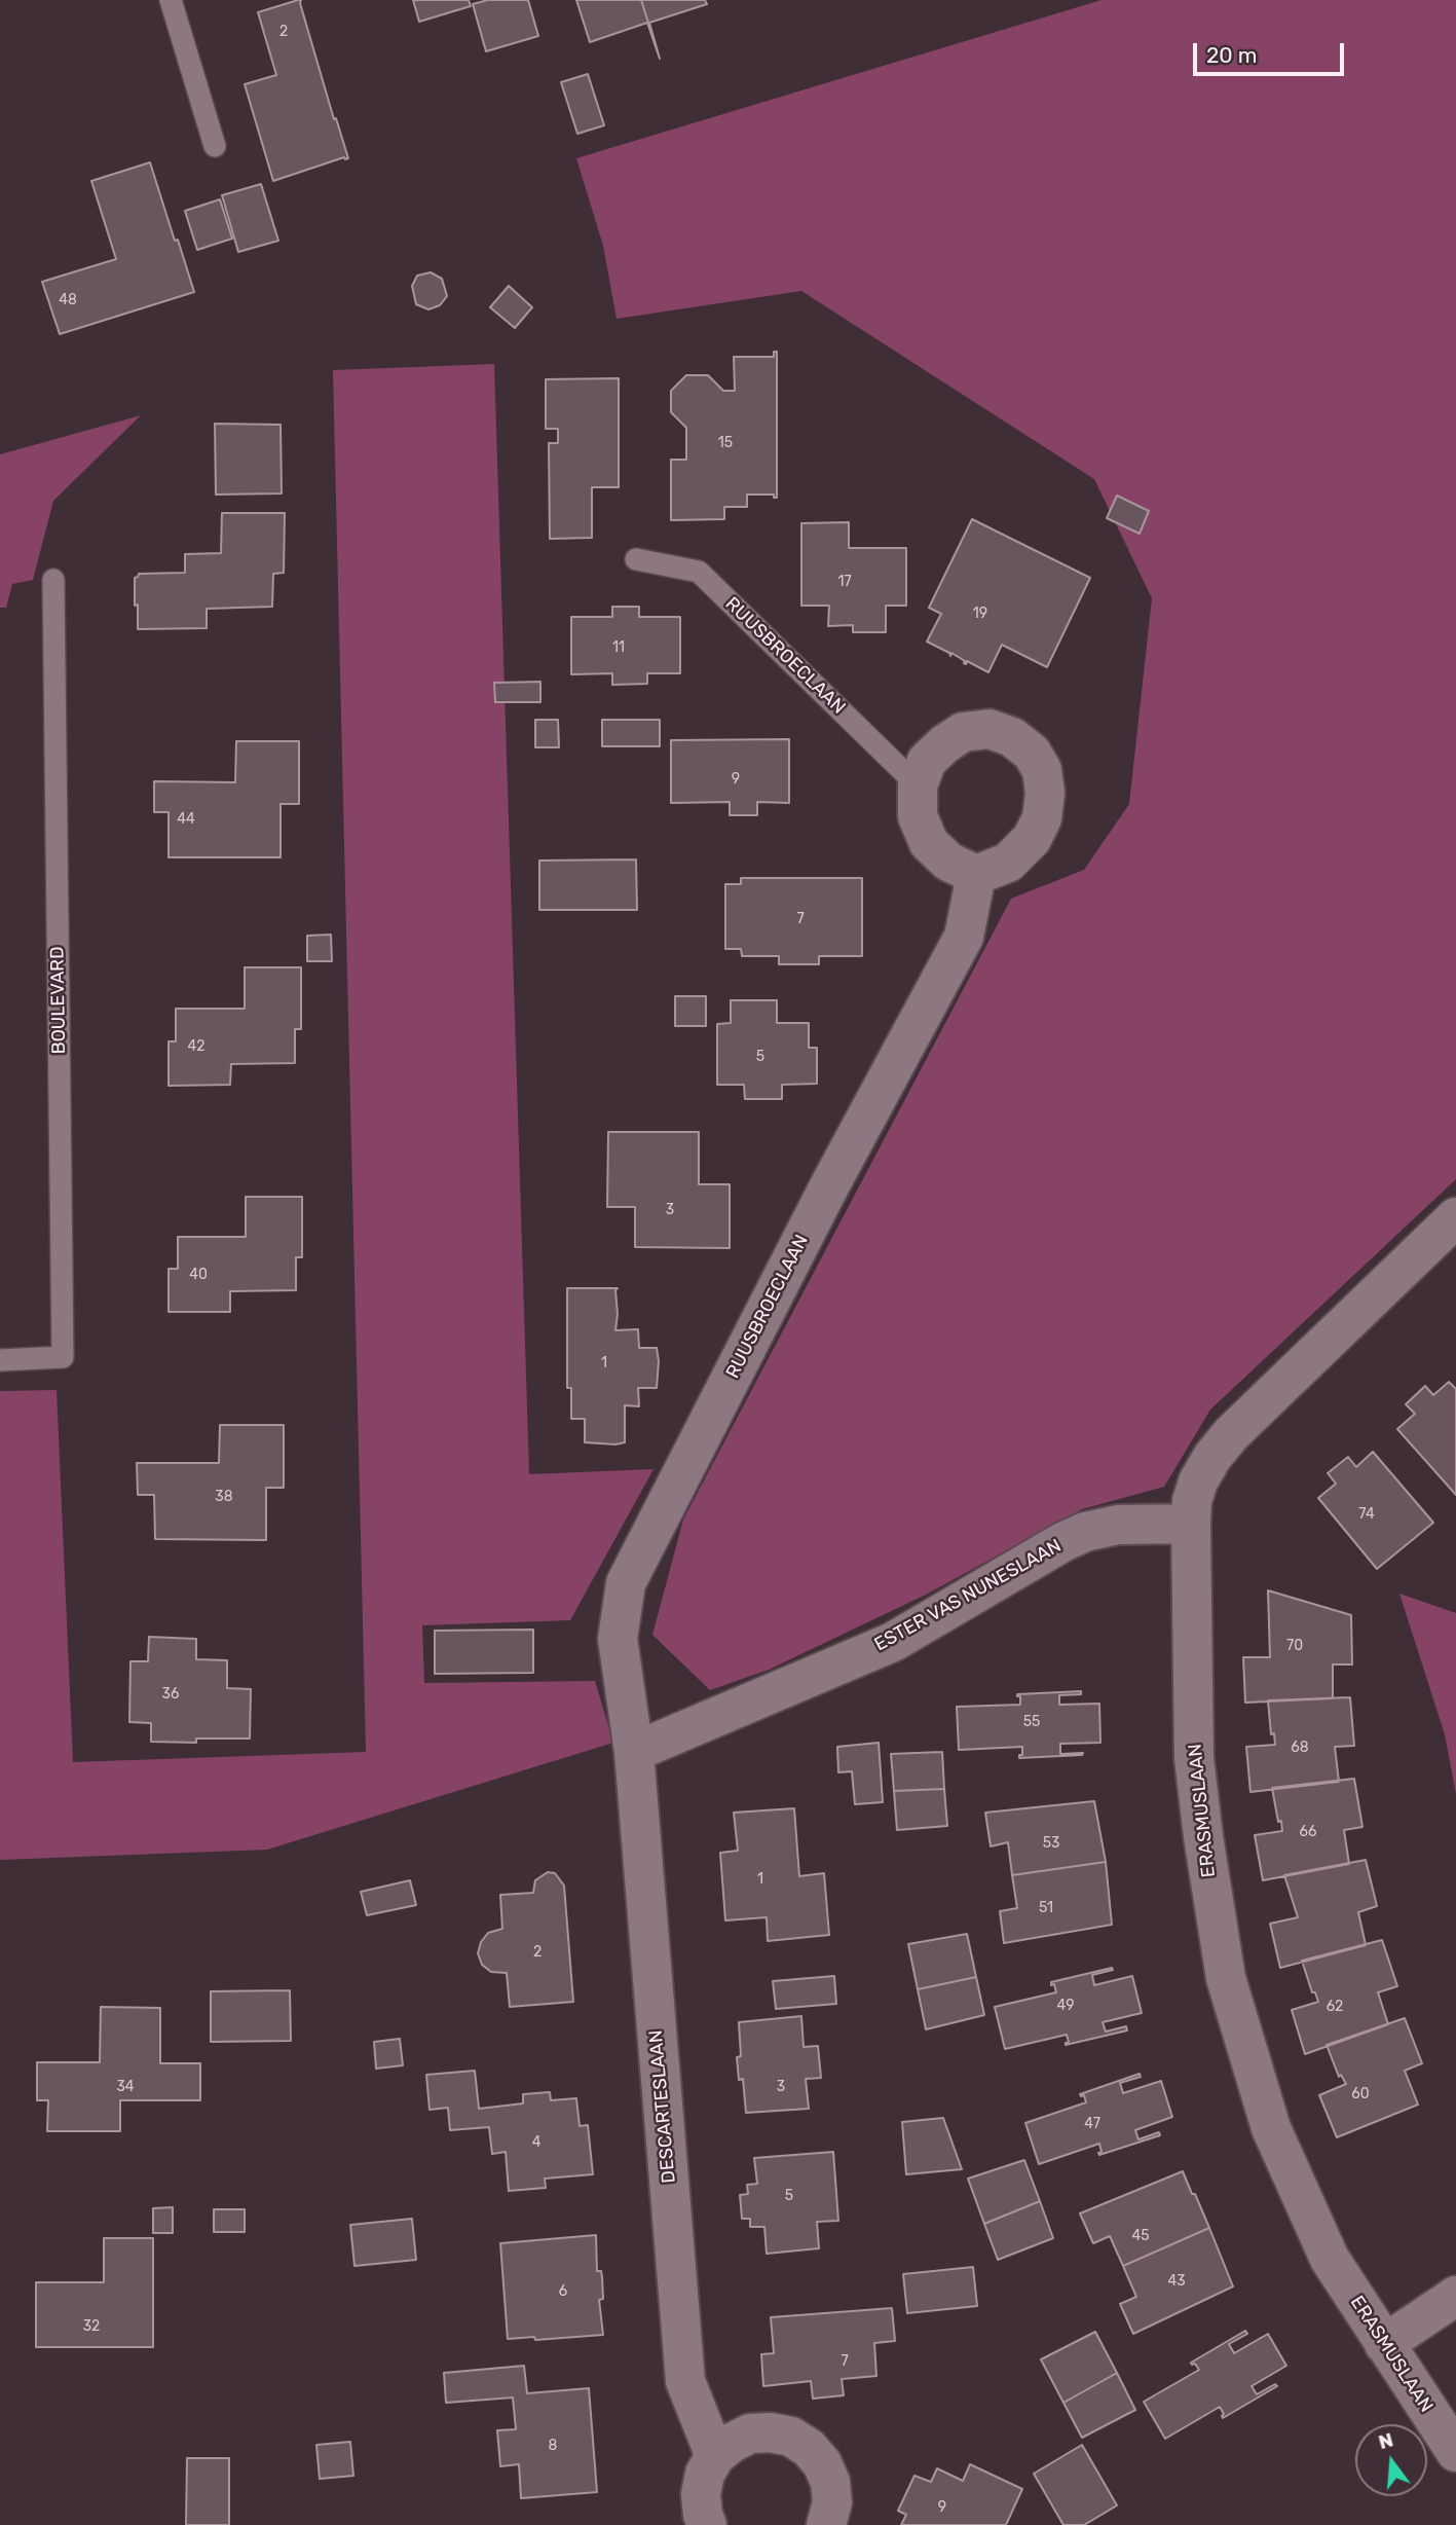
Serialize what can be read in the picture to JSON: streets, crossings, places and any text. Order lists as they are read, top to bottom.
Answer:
{
  "streets": {
    "street": [
      "RUUSBROECLAAN",
      "ESTER VAS NUNESLAAN",
      "ERASMUSLAAN",
      "DESCARTESLAAN"
    ],
    "lane": ["BOULEVARD"]
  },
  "crossings": [
    ["RUUSBROECLAAN", "ESTER VAS NUNESLAAN"],
    ["RUUSBROECLAAN", "DESCARTESLAAN"],
    ["ESTER VAS NUNESLAAN", "ERASMUSLAAN"],
    ["ESTER VAS NUNESLAAN", "DESCARTESLAAN"]
  ],
  "house_numbers": [
    "2",
    "48",
    "15",
    "17",
    "19",
    "11",
    "9",
    "44",
    "7",
    "42",
    "5",
    "3",
    "40",
    "1",
    "38",
    "74",
    "70",
    "36",
    "55",
    "68",
    "66",
    "53",
    "1",
    "51",
    "2",
    "49",
    "62",
    "34",
    "3",
    "60",
    "47",
    "4",
    "5",
    "45",
    "43",
    "6",
    "32",
    "7",
    "8",
    "9"
  ],
  "scale_bar": "20 m",
  "north": "top"
}
